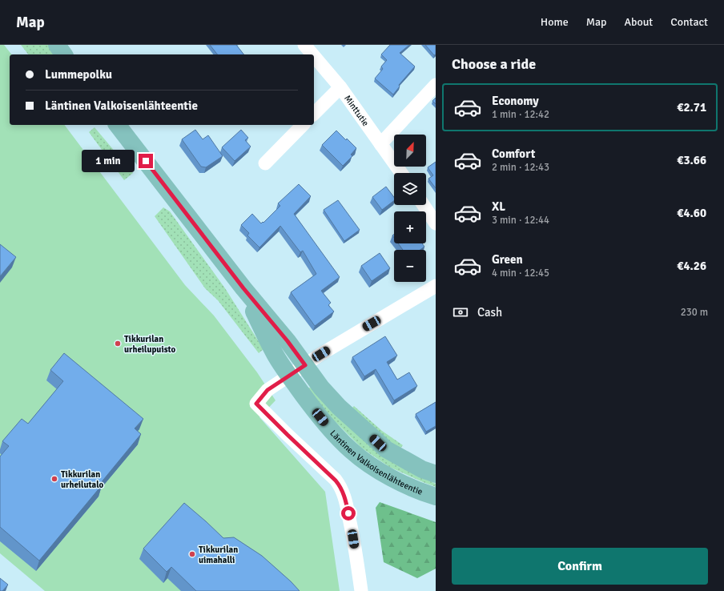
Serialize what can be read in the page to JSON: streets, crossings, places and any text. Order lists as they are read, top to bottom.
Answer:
{
  "streets": {
    "main road": ["Läntinen Valkoisenlähteentie"],
    "street": ["Minttutie"]
  },
  "places": ["Tikkurilan urheilupuisto", "Tikkurilan urheilutalo", "Tikkurilan uimahalli"],
  "north": "top right",
  "page": {
    "header": "Map",
    "nav": [
      "Home",
      "Map",
      "About",
      "Contact"
    ],
    "heading": "Choose a ride",
    "banner": ["Lummepolku", "Läntinen Valkoisenlähteentie"],
    "list": [
      {
        "name": "Economy",
        "note": "1 min · 12:42",
        "value": "€2.71"
      },
      {
        "name": "Comfort",
        "note": "2 min · 12:43",
        "value": "€3.66"
      },
      {
        "name": "XL",
        "note": "3 min · 12:44",
        "value": "€4.60"
      },
      {
        "name": "Green",
        "note": "4 min · 12:45",
        "value": "€4.26"
      }
    ],
    "map_buttons": ["+", "−"],
    "bubble": "1 min",
    "pay": ["Cash", "230 m"],
    "buttons": "Confirm"
  }
}
